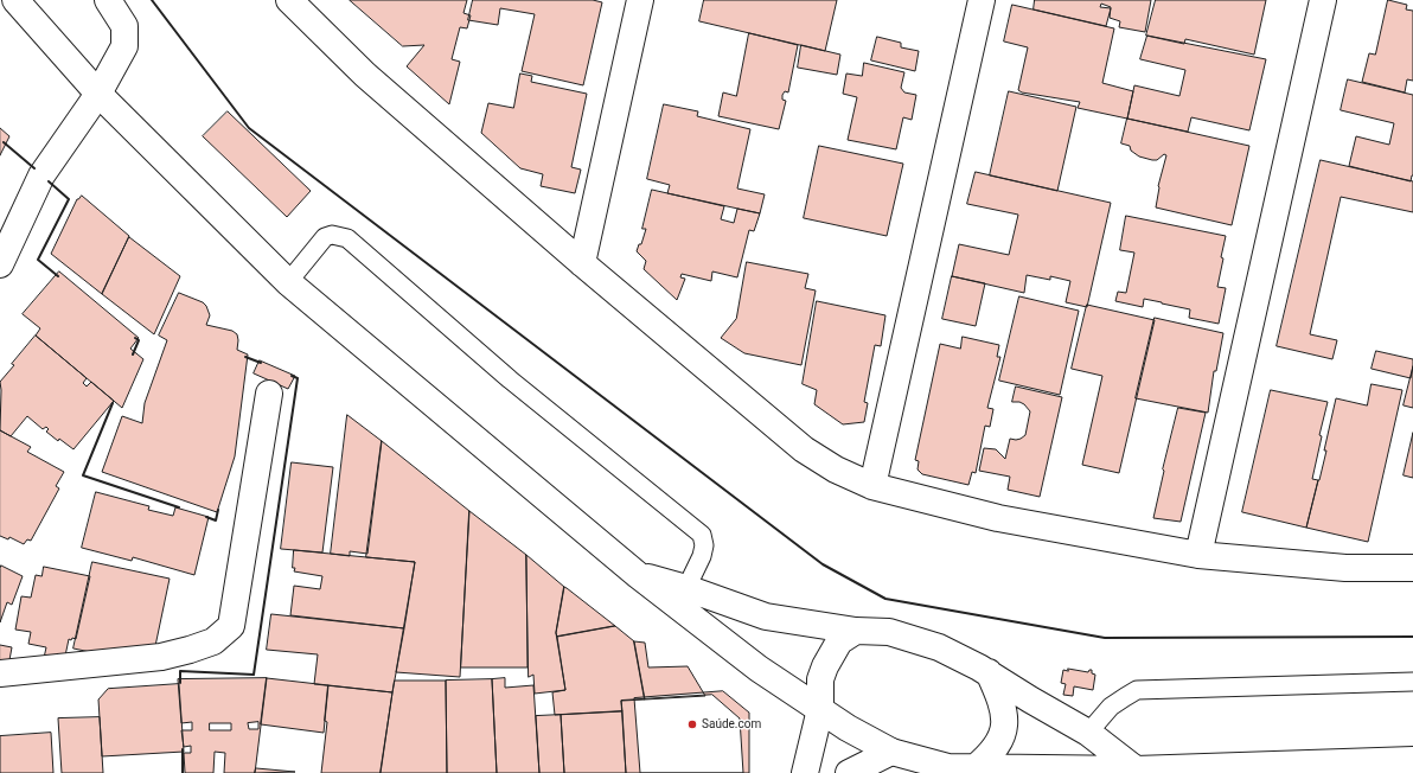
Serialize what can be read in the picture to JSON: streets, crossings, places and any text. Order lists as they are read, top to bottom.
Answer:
{
  "places": ["Saúde.com"]
}
